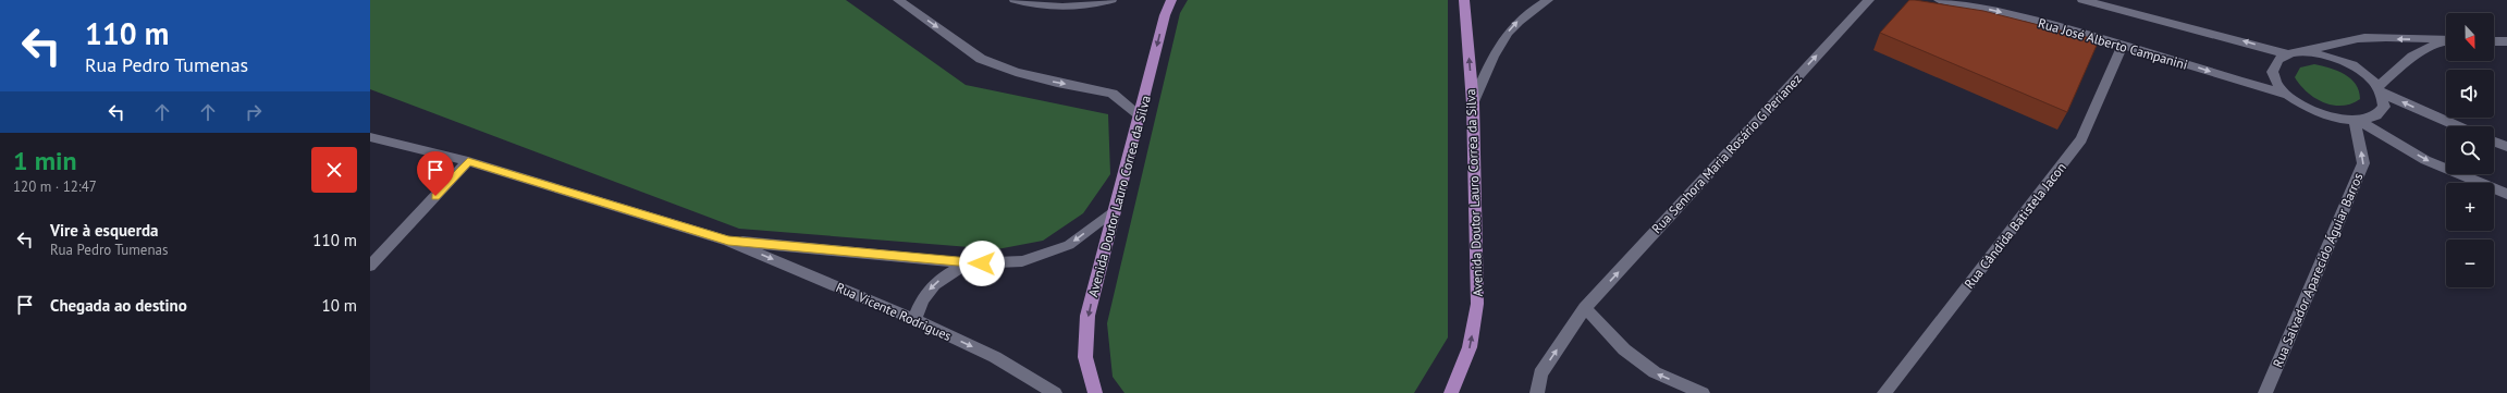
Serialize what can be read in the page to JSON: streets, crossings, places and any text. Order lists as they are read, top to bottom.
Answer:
{
  "streets": {
    "main road": ["Avenida Doutor Lauro Correa da Silva"],
    "street": [
      "Rua José Alberto Campanini",
      "Rua Senhora Maria Rosário G Perianez",
      "Rua Cândida Batistela Jacon",
      "Rua Salvador Aparecido Águiar Barros",
      "Rua Vicente Rodrigues"
    ]
  },
  "crossings": [
    ["Rua José Alberto Campanini", "Rua Cândida Batistela Jacon"],
    ["Avenida Doutor Lauro Correa da Silva", "Rua Vicente Rodrigues"]
  ],
  "one_way": ["Rua Senhora Maria Rosário G Perianez", "Rua Salvador Aparecido Águiar Barros"],
  "north": "bottom",
  "page": {
    "turn": ["110 m", "Rua Pedro Tumenas"],
    "map_buttons": ["+", "−"],
    "heading": ["1 min", "120 m · 12:47"],
    "list": [
      {
        "name": "Vire à esquerda",
        "note": "Rua Pedro Tumenas",
        "value": "110 m"
      },
      {
        "name": "Chegada ao destino",
        "value": "10 m"
      }
    ]
  }
}
